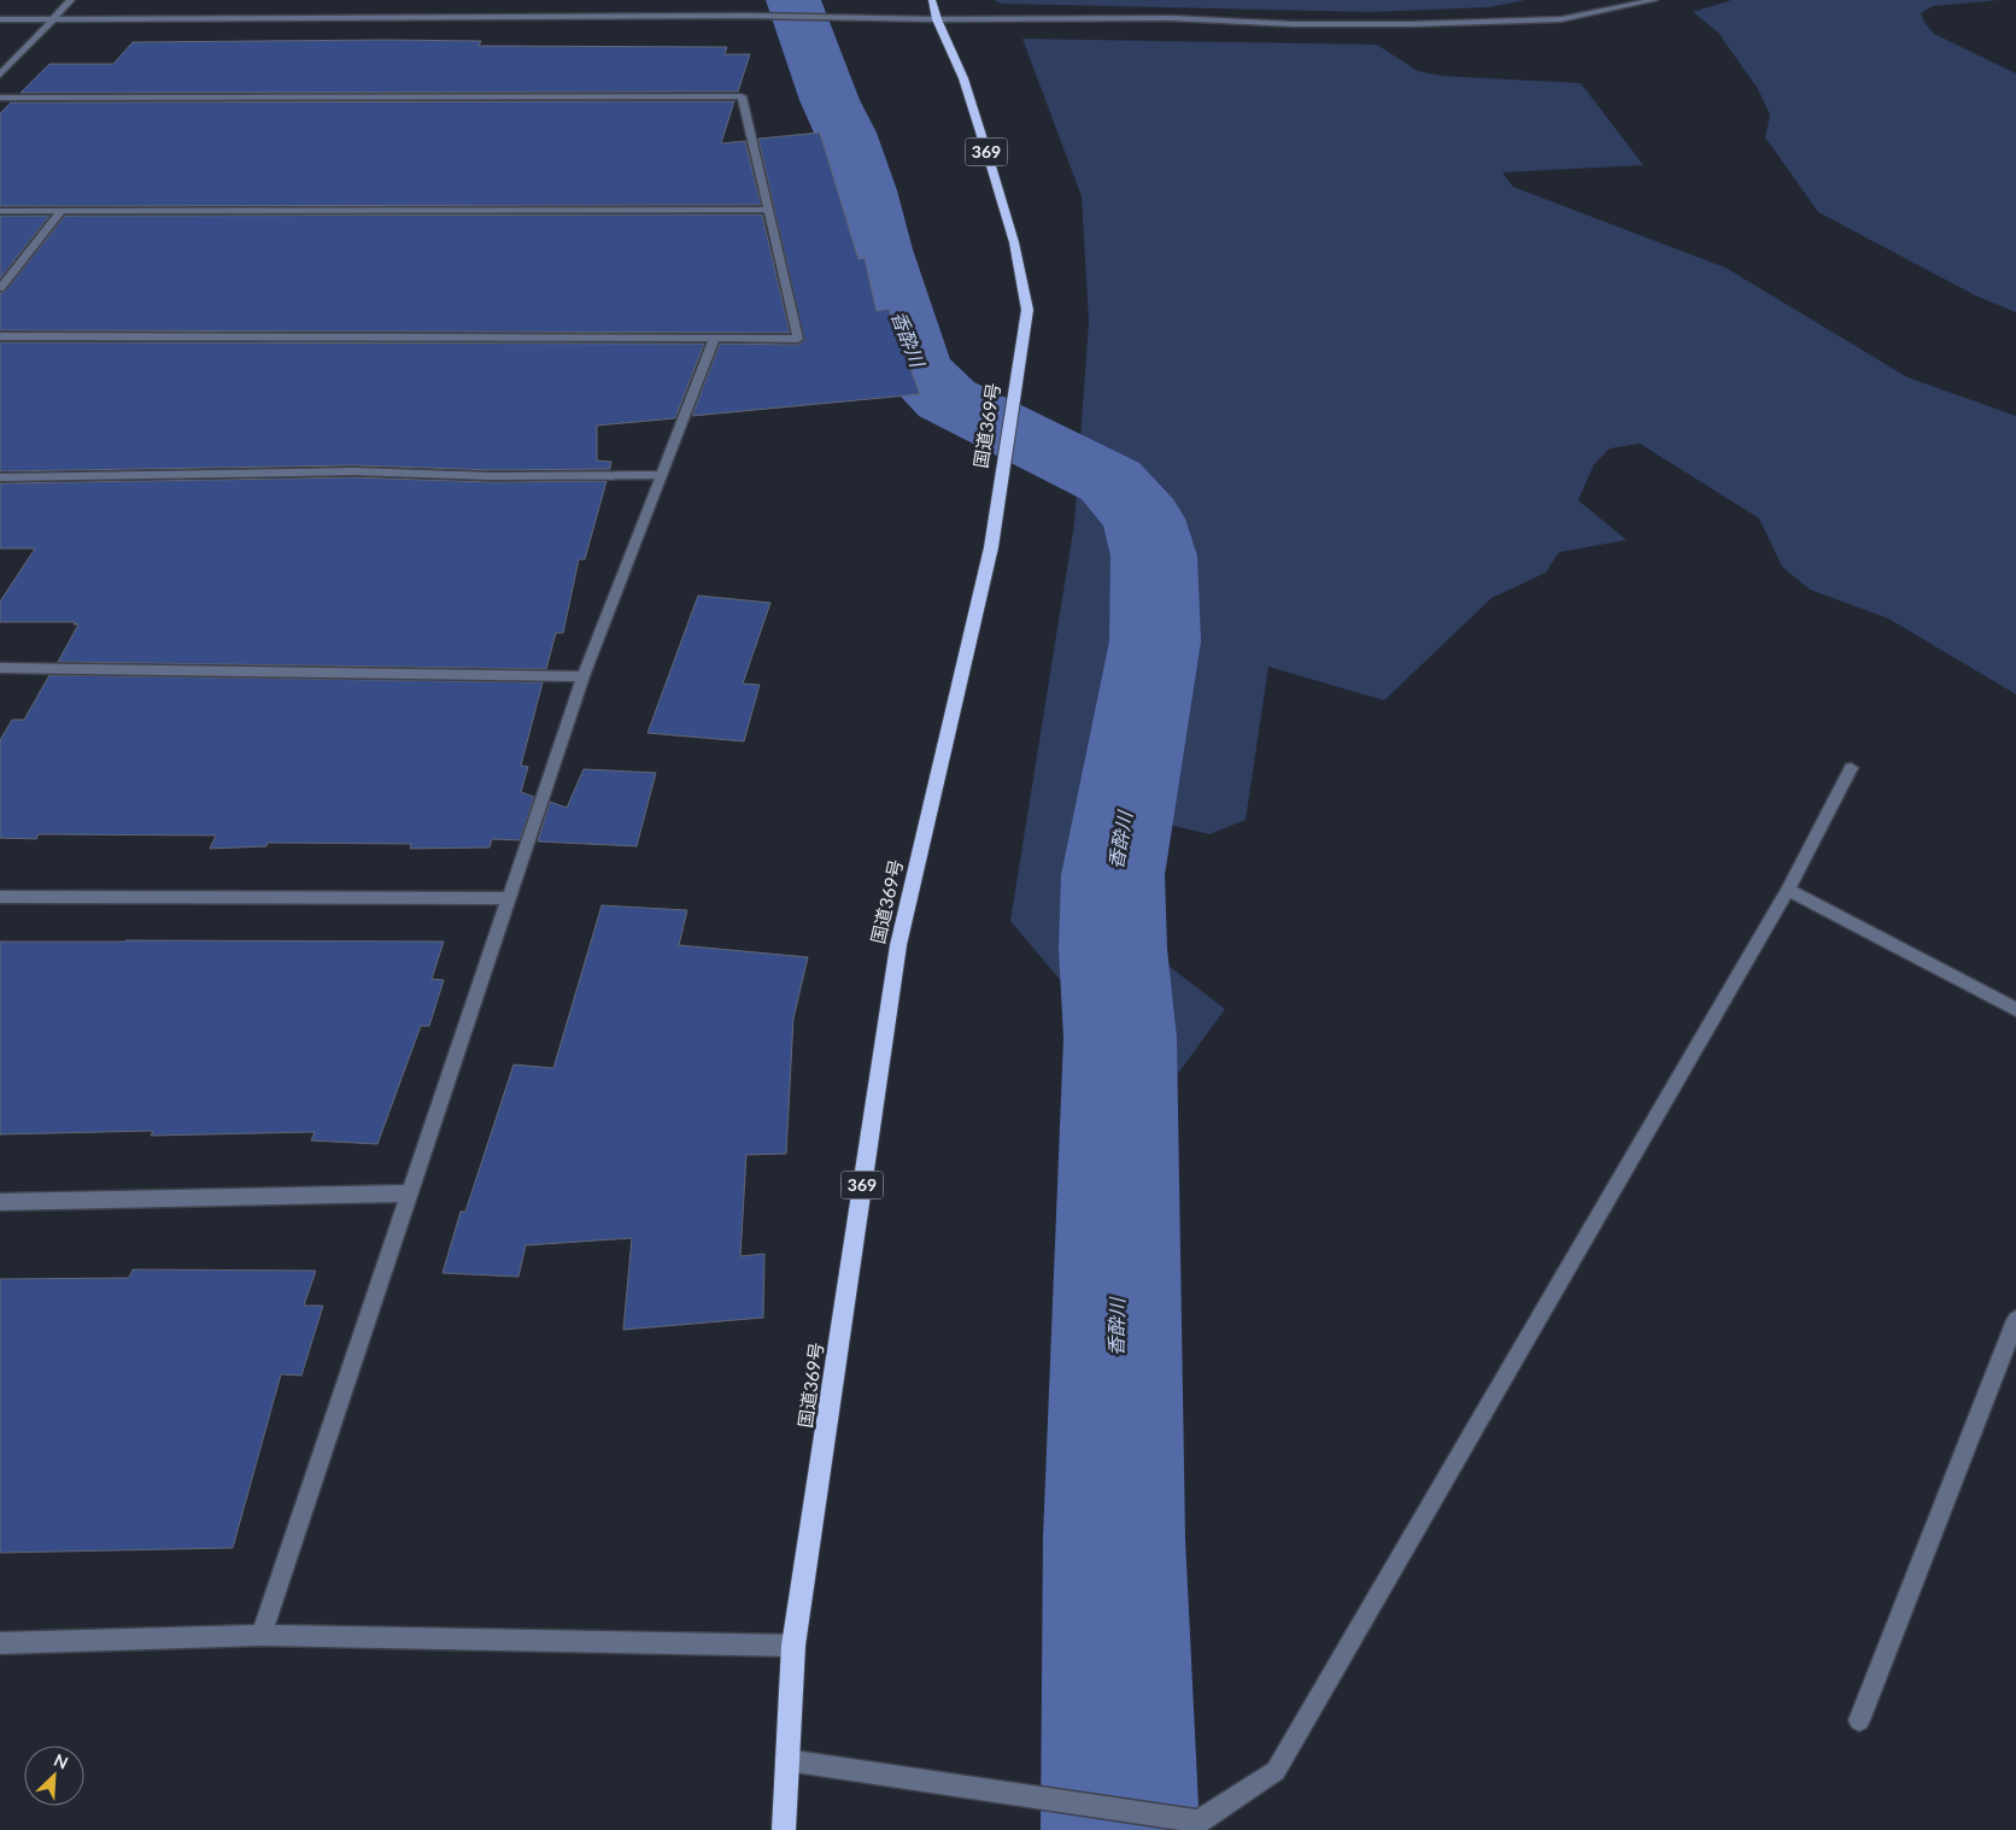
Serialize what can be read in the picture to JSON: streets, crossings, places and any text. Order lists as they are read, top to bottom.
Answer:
{
  "streets": {
    "highway": ["369", "国道369号"]
  },
  "water": ["香酔川"],
  "north": "top right"
}
